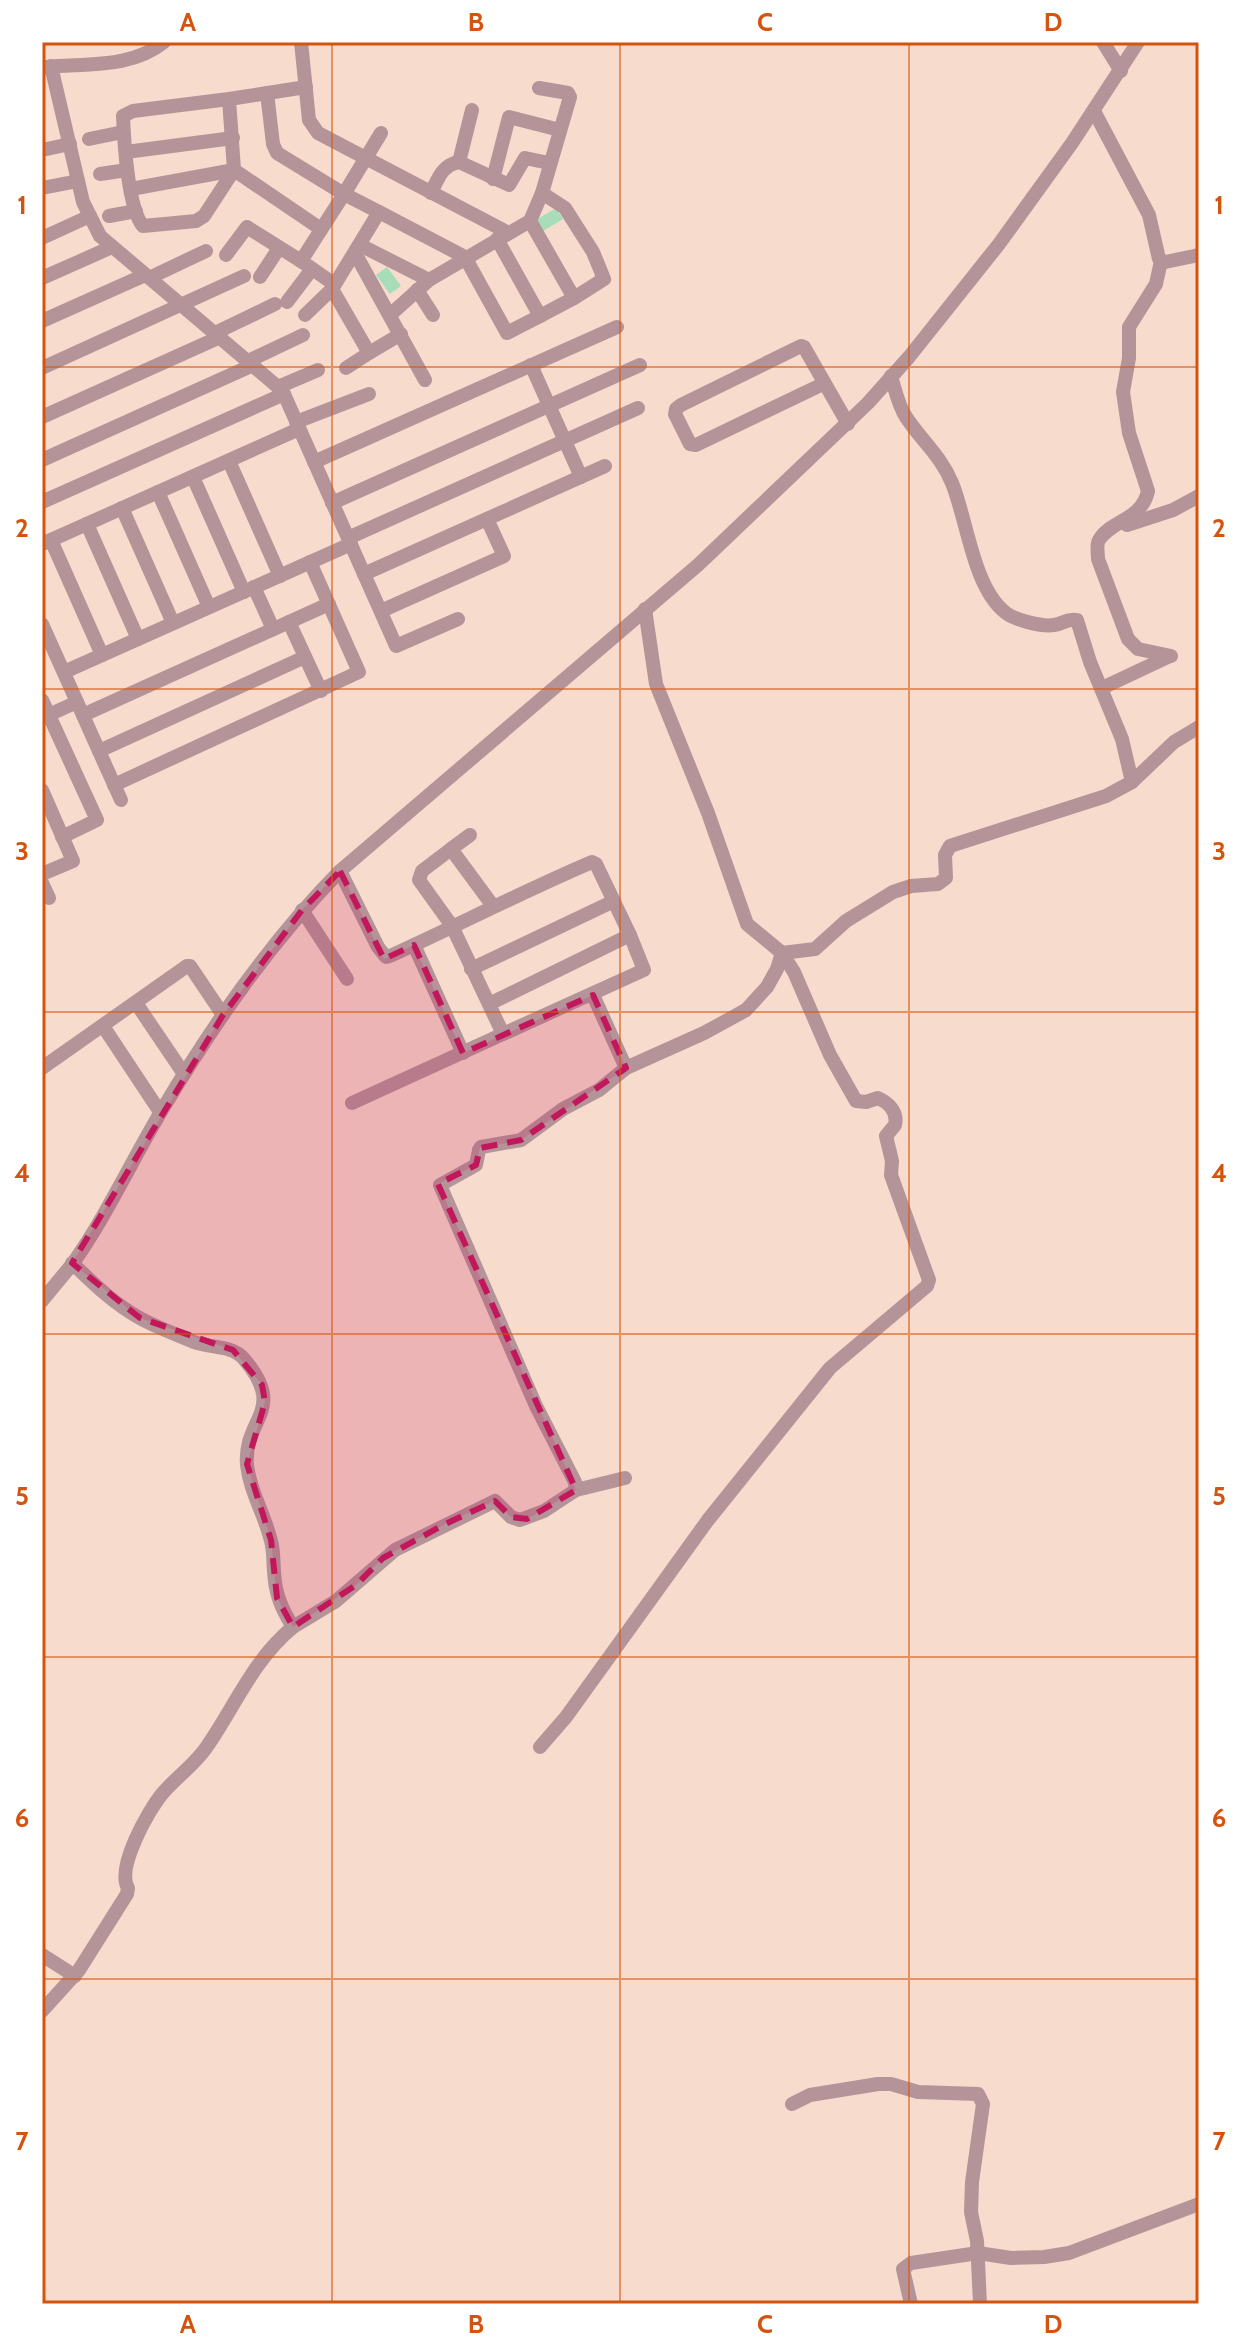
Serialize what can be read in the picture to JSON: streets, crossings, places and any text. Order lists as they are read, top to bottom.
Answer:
{
  "grid": {
    "columns": [
      "A",
      "B",
      "C",
      "D"
    ],
    "rows": [
      "1",
      "2",
      "3",
      "4",
      "5",
      "6",
      "7"
    ]
  }
}
